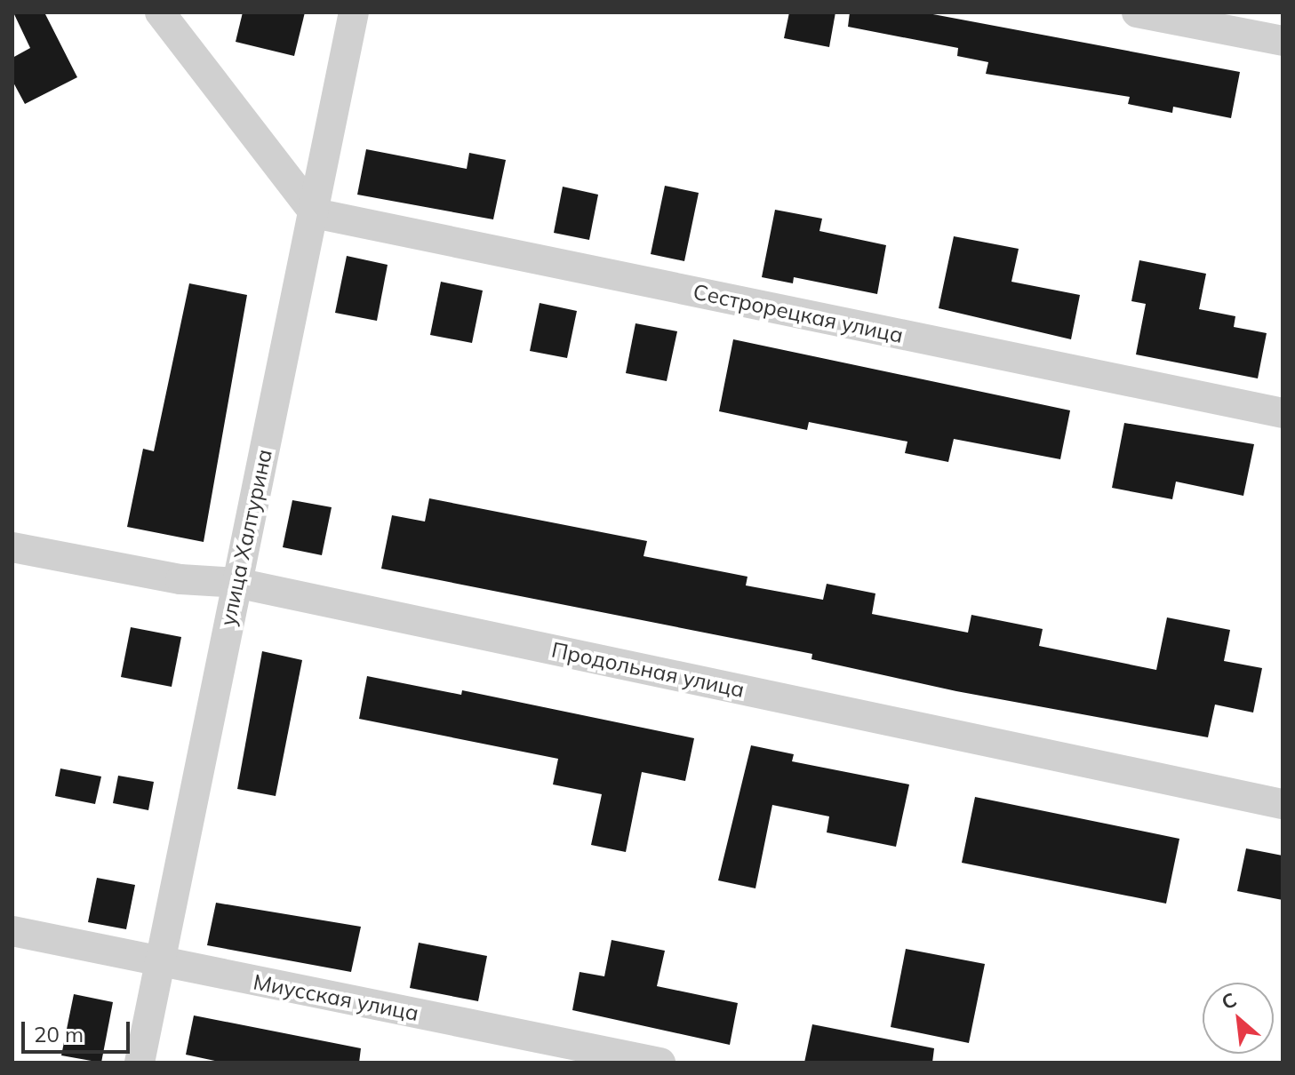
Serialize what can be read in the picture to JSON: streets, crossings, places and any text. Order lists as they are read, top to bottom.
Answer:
{
  "streets": {
    "street": [
      "Сестрорецкая улица",
      "улица Халтурина",
      "Продольная улица",
      "Миусская улица"
    ]
  },
  "crossings": [
    ["Сестрорецкая улица", "улица Халтурина"],
    ["улица Халтурина", "Продольная улица"],
    ["улица Халтурина", "Миусская улица"]
  ],
  "scale_bar": "20 m",
  "north": "top left"
}
